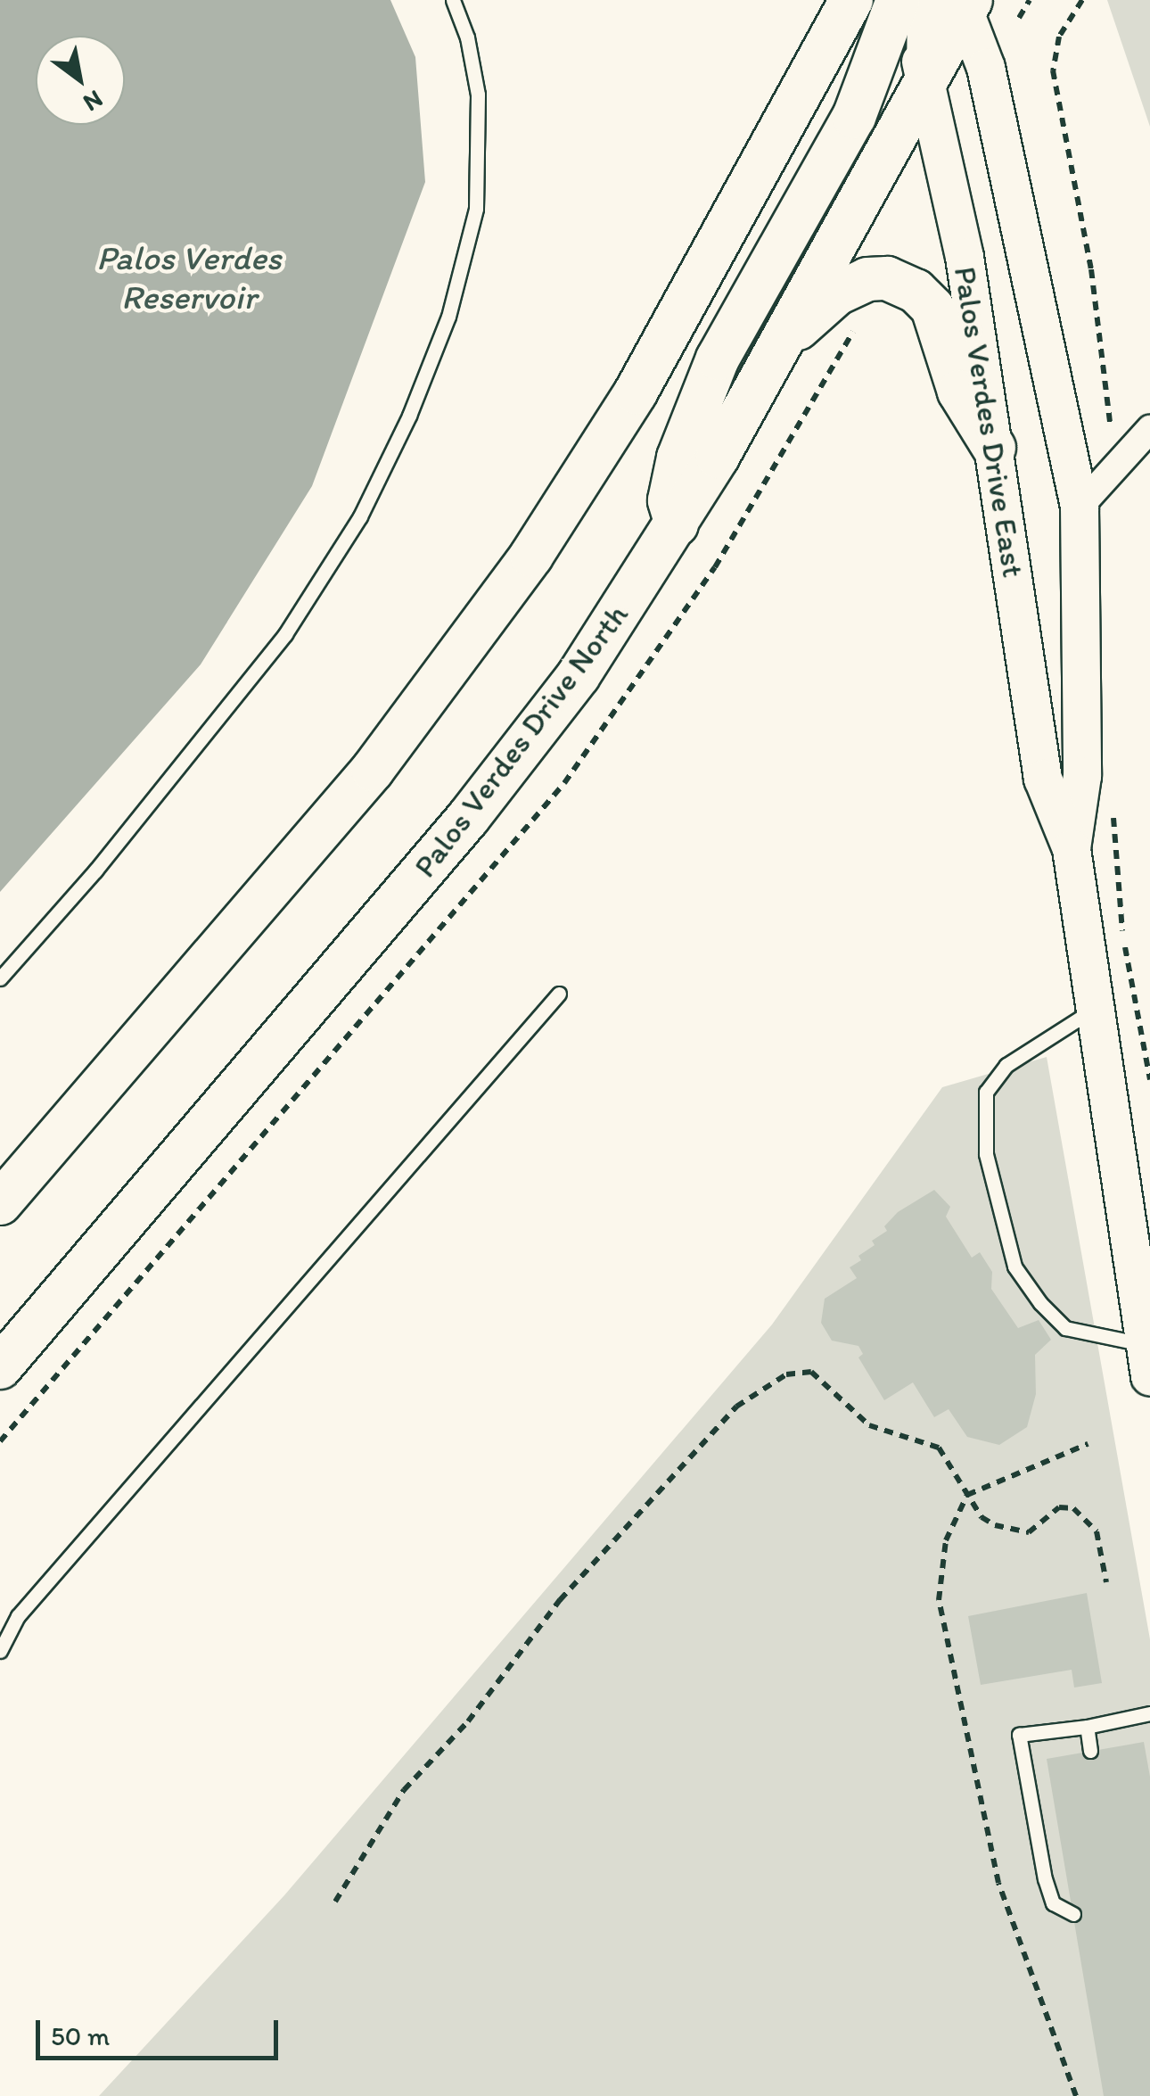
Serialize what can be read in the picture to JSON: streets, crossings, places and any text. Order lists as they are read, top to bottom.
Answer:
{
  "streets": {
    "main road": ["Palos Verdes Drive East", "Palos Verdes Drive North"]
  },
  "crossings": [
    ["Palos Verdes Drive East", "Palos Verdes Drive North"]
  ],
  "water": ["Palos Verdes Reservoir"],
  "scale_bar": "50 m",
  "north": "bottom right"
}
